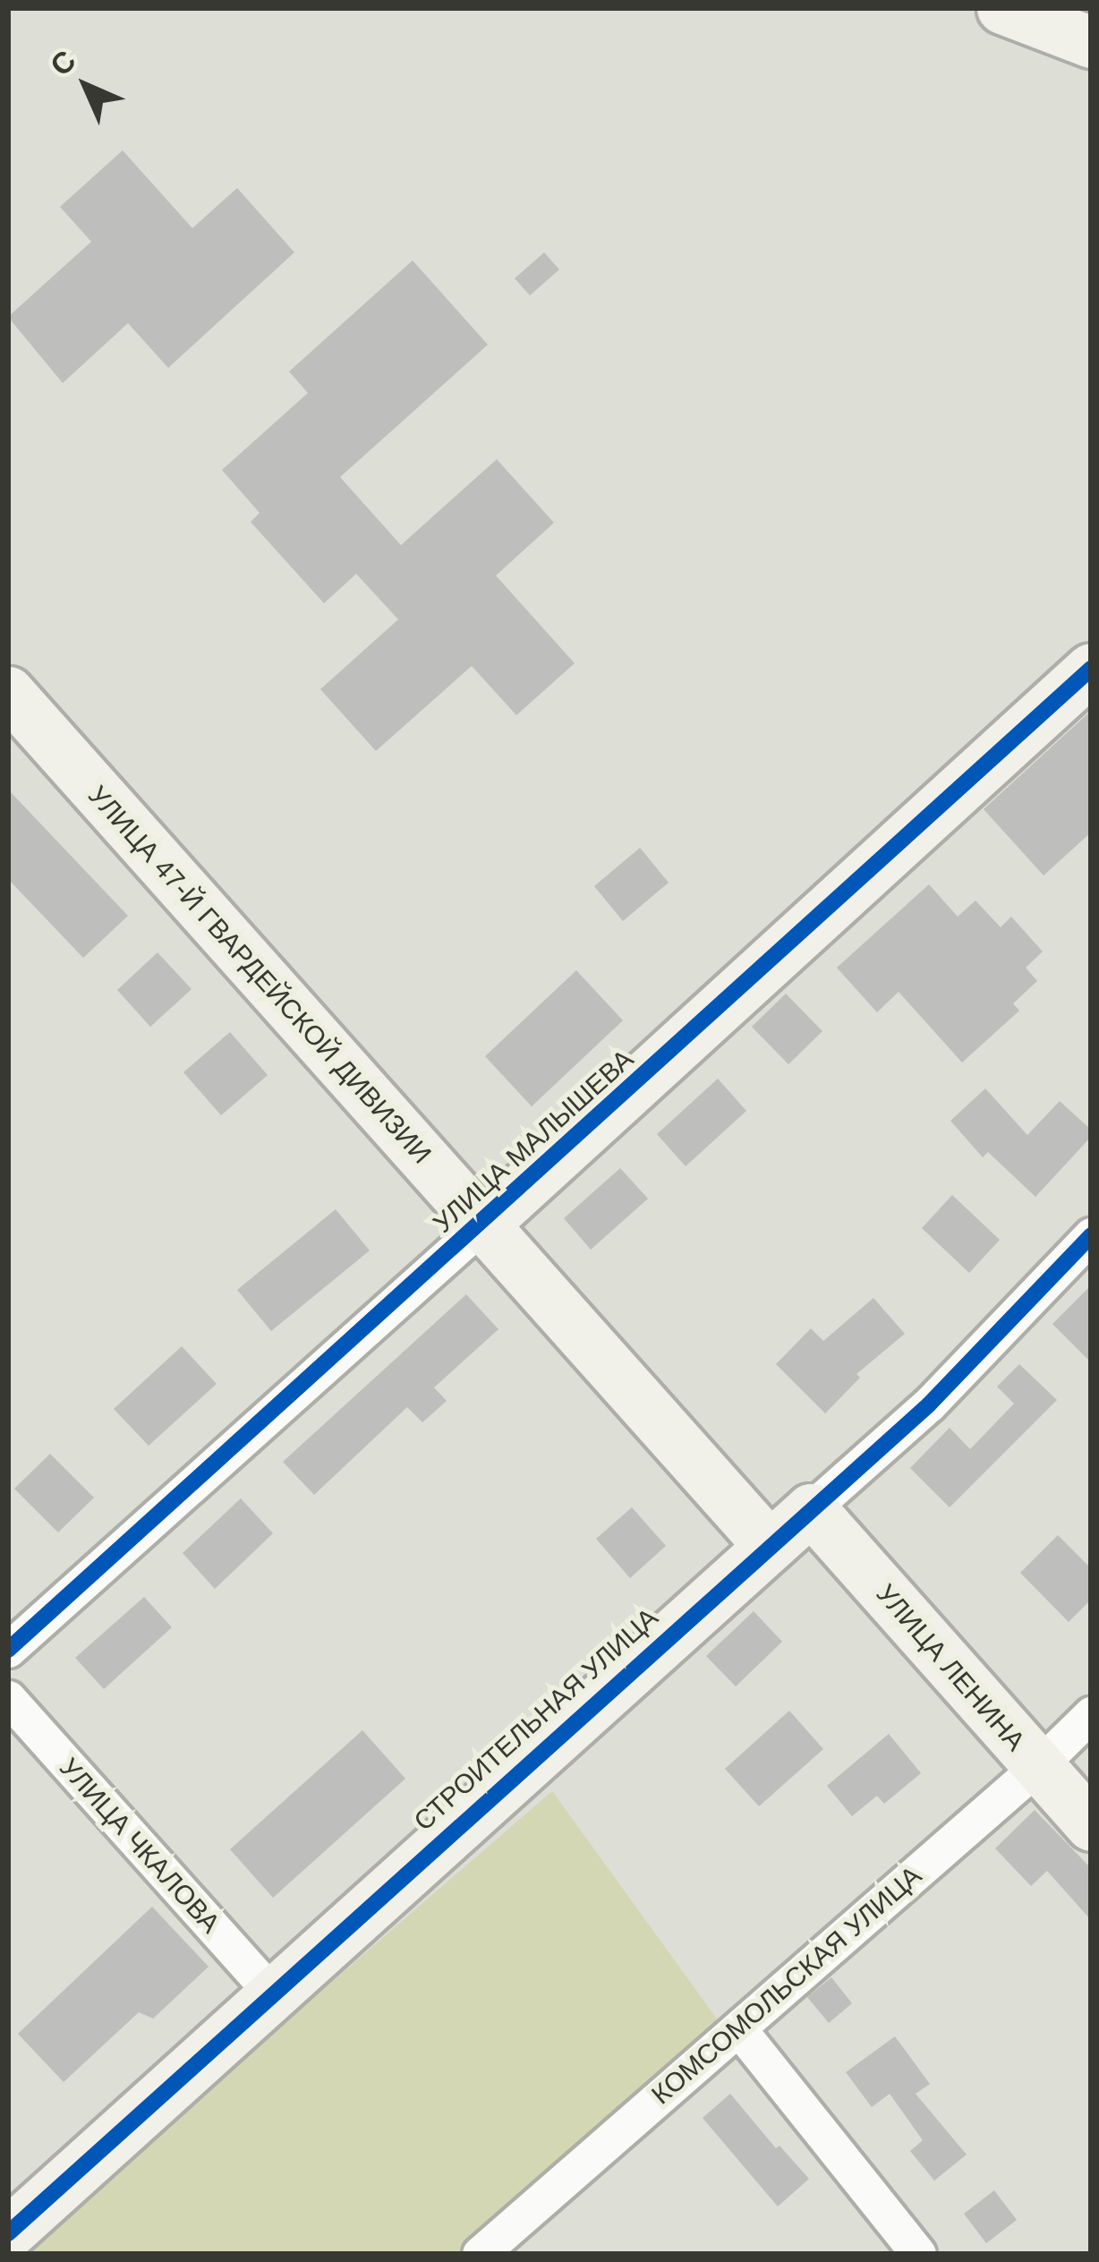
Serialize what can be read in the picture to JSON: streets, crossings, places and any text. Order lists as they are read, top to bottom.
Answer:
{
  "streets": {
    "street": [
      "УЛИЦА 47-Й ГВАРДЕЙСКОЙ ДИВИЗИИ",
      "УЛИЦА МАЛЫШЕВА",
      "УЛИЦА ЛЕНИНА",
      "СТРОИТЕЛЬНАЯ УЛИЦА",
      "УЛИЦА ЧКАЛОВА",
      "КОМСОМОЛЬСКАЯ УЛИЦА"
    ]
  },
  "crossings": [
    ["УЛИЦА 47-Й ГВАРДЕЙСКОЙ ДИВИЗИИ", "УЛИЦА МАЛЫШЕВА"],
    ["УЛИЦА 47-Й ГВАРДЕЙСКОЙ ДИВИЗИИ", "СТРОИТЕЛЬНАЯ УЛИЦА"],
    ["УЛИЦА ЛЕНИНА", "СТРОИТЕЛЬНАЯ УЛИЦА"],
    ["УЛИЦА ЛЕНИНА", "КОМСОМОЛЬСКАЯ УЛИЦА"],
    ["СТРОИТЕЛЬНАЯ УЛИЦА", "УЛИЦА ЧКАЛОВА"]
  ],
  "north": "top left"
}
